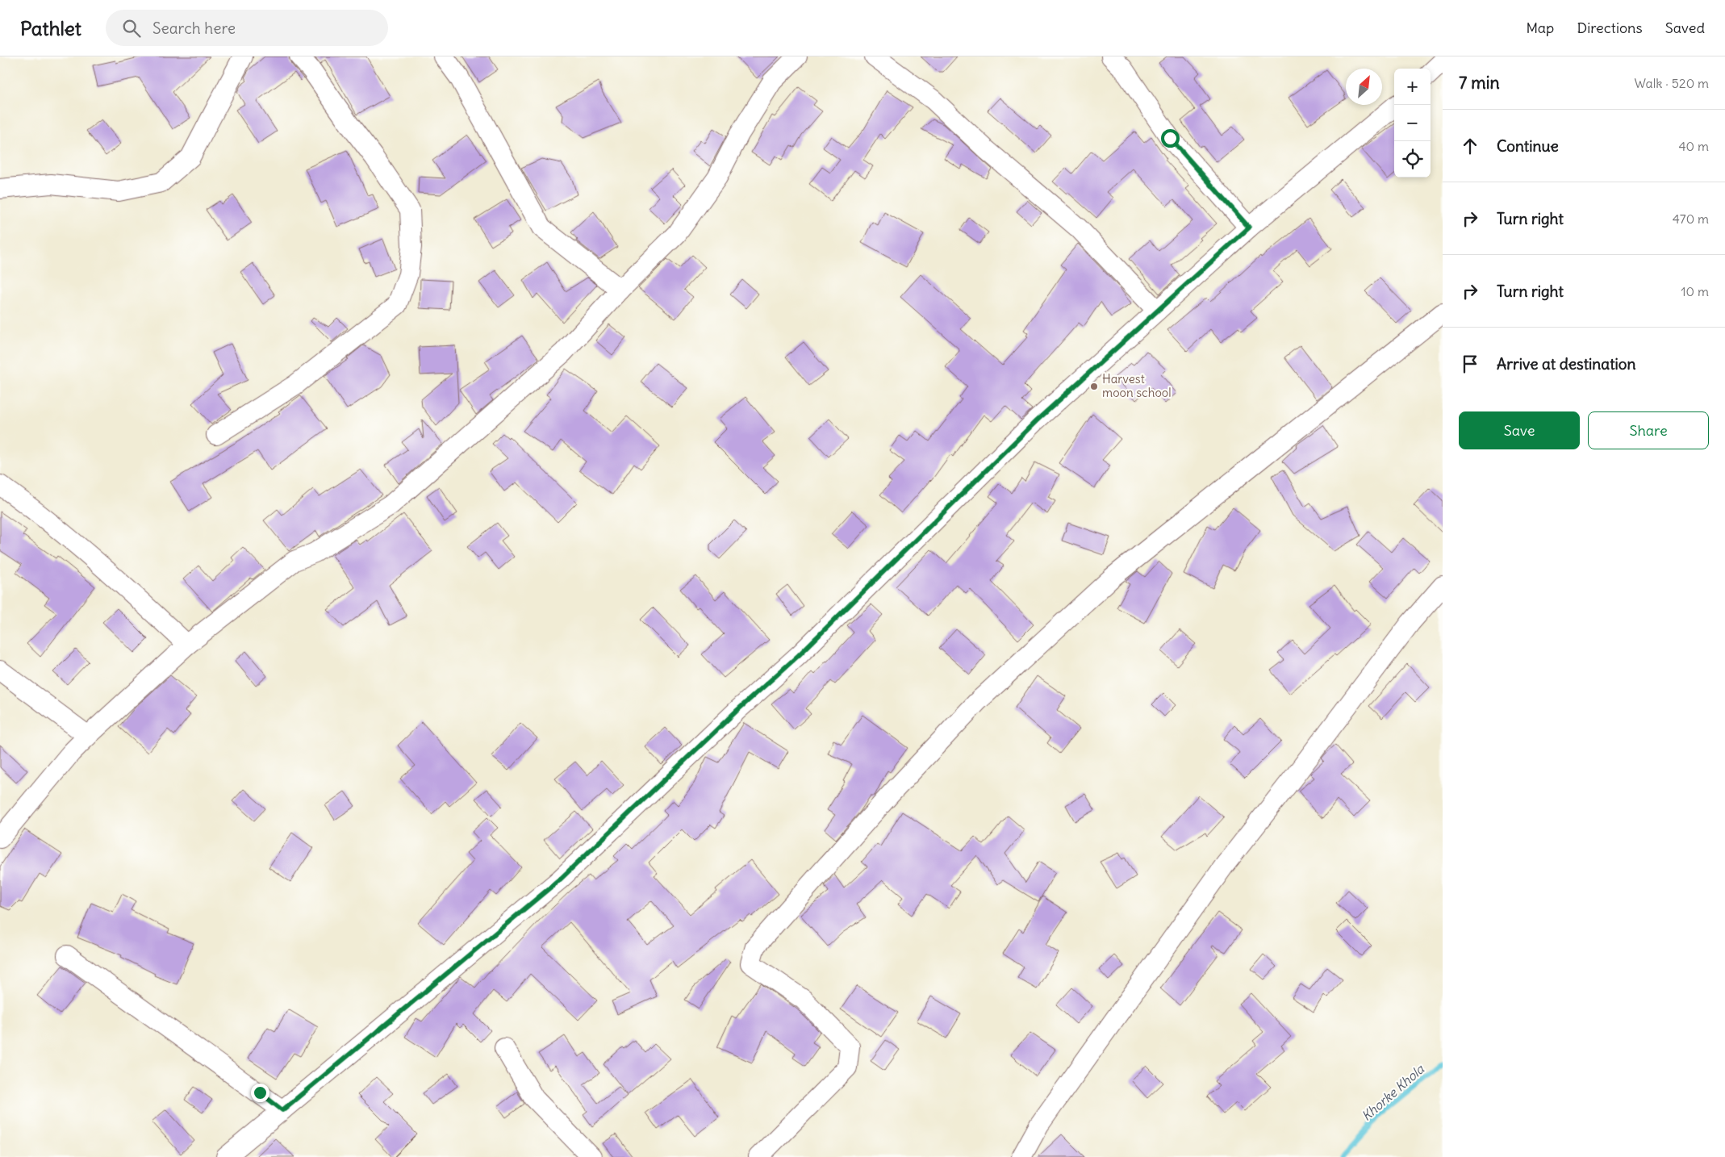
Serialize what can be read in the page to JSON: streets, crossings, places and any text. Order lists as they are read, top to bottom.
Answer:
{
  "water": ["Khorke Khola"],
  "places": ["Harvest moon school"],
  "north": "top right",
  "page": {
    "header": "Pathlet",
    "search": "Search here",
    "nav": ["Map", "Directions", "Saved"],
    "heading": ["7 min", "Walk · 520 m"],
    "map_buttons": ["+", "−"],
    "list": [
      ["Continue", "40 m"],
      ["Turn right", "470 m"],
      ["Turn right", "10 m"],
      "Arrive at destination"
    ],
    "buttons": ["Save", "Share"]
  }
}
